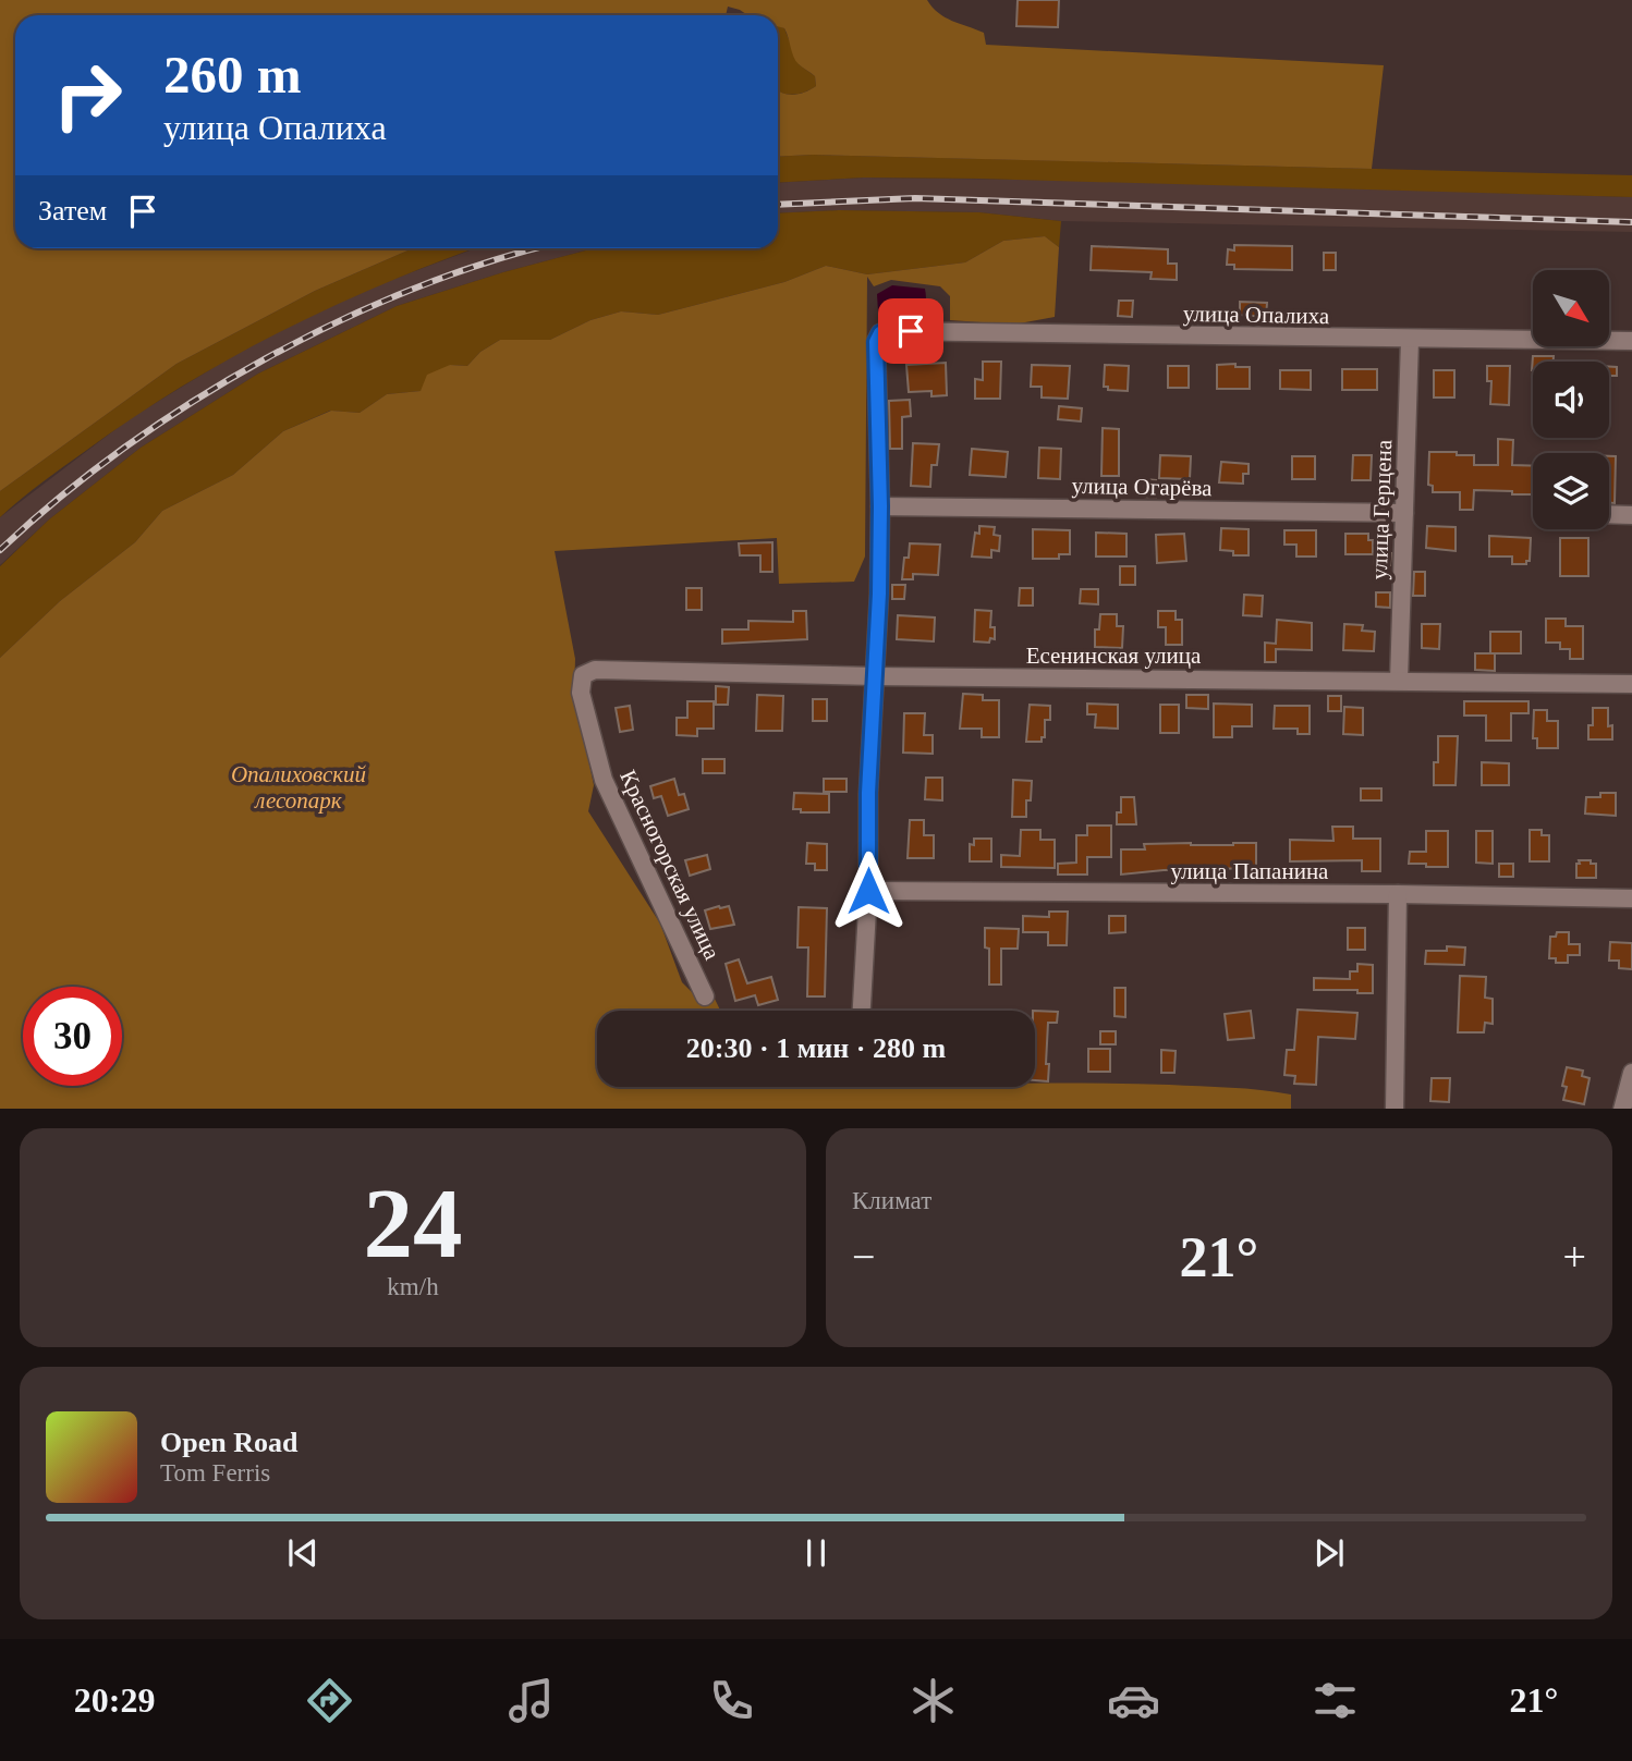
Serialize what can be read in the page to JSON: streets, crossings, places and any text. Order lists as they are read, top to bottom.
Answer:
{
  "streets": {
    "street": [
      "улица Опалиха",
      "улица Огарёва",
      "улица Герцена",
      "Есенинская улица",
      "Красногорская улица",
      "улица Папанина"
    ]
  },
  "crossings": [
    ["улица Опалиха", "улица Огарёва"],
    ["улица Опалиха", "улица Герцена"],
    ["улица Огарёва", "улица Герцена"],
    ["улица Герцена", "Есенинская улица"],
    ["Есенинская улица", "Красногорская улица"]
  ],
  "parks": ["Опалиховский лесопарк"],
  "north": "bottom right",
  "page": {
    "turn": ["260 m", "улица Опалиха"],
    "then": "Затем",
    "limit": "30",
    "trip": "20:30 · 1 мин · 280 m",
    "tile": [
      ["24", "km/h"],
      "Климат"
    ],
    "heat": ["−", "21°", "+"],
    "song": ["Open Road", "Tom Ferris"],
    "tabs": ["20:29", "21°"]
  }
}
